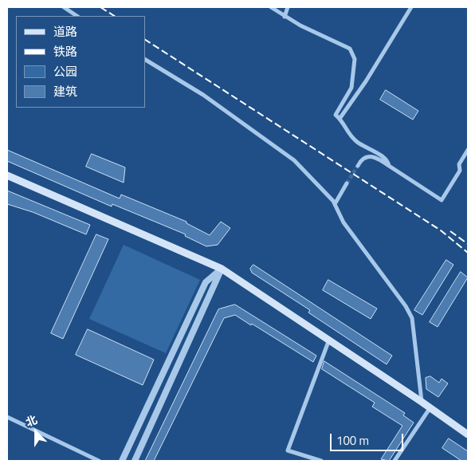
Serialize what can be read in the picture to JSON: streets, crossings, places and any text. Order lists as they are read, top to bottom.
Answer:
{
  "legend": [
    "道路",
    "铁路",
    "公园",
    "建筑"
  ],
  "scale_bar": "100 m",
  "north": "top"
}
